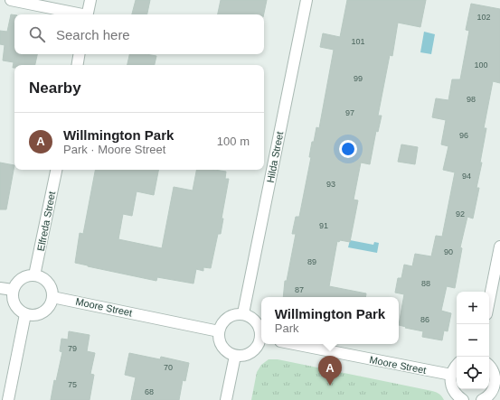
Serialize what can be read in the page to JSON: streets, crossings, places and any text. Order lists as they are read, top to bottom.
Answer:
{
  "streets": {
    "street": ["Hilda Street", "Elfreda Street", "Moore Street"]
  },
  "crossings": [
    ["Elfreda Street", "Moore Street"]
  ],
  "house_numbers": [
    "102",
    "101",
    "100",
    "99",
    "98",
    "97",
    "96",
    "94",
    "93",
    "92",
    "91",
    "90",
    "89",
    "88",
    "87",
    "86",
    "79",
    "70",
    "75",
    "68"
  ],
  "page": {
    "search": "Search here",
    "heading": "Nearby",
    "list": [
      {
        "mark": "A",
        "name": "Willmington Park",
        "note": "Park · Moore Street",
        "value": "100 m"
      }
    ],
    "map_buttons": ["+", "−"],
    "popup": ["Willmington Park", "Park"],
    "pins": "A"
  }
}
